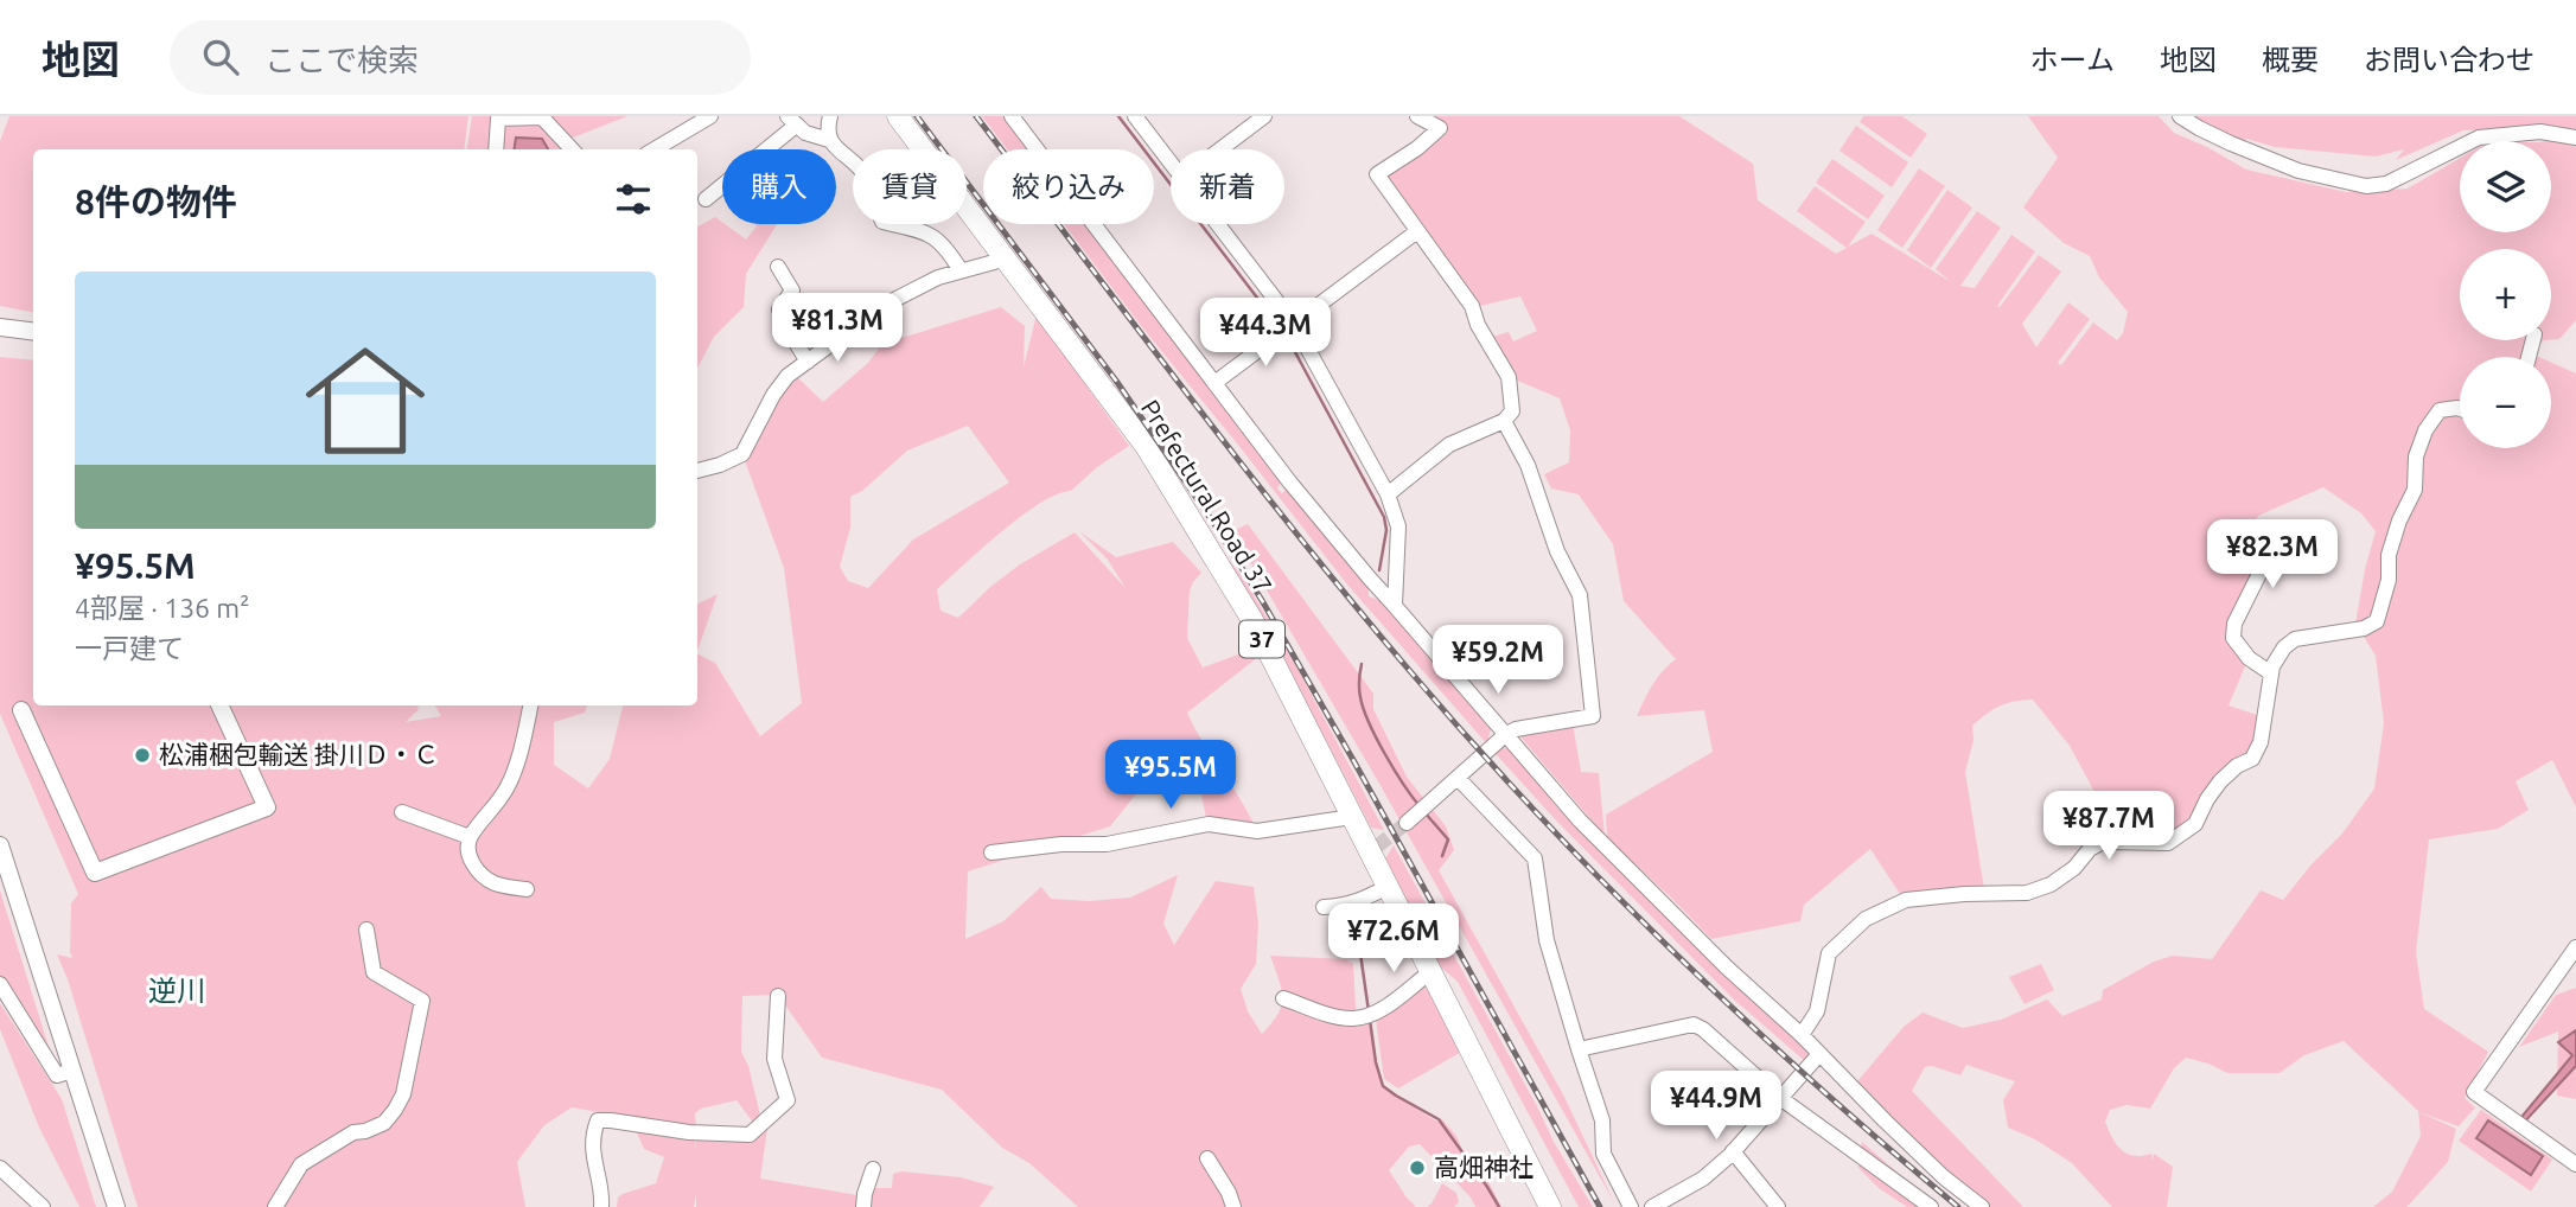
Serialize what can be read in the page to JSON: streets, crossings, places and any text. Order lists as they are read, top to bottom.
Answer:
{
  "streets": {
    "main road": ["Prefectural Road 37", "37"]
  },
  "districts": ["逆川"],
  "places": ["松浦梱包輸送 掛川Ｄ・Ｃ", "高畑神社"],
  "page": {
    "header": "地図",
    "search": "ここで検索",
    "nav": [
      "ホーム",
      "地図",
      "概要",
      "お問い合わせ"
    ],
    "map_buttons": ["+", "−"],
    "chip": [
      "購入",
      "賃貸",
      "絞り込み",
      "新着"
    ],
    "heading": "8件の物件",
    "list": [
      {
        "name": "¥95.5M",
        "note": "4部屋 · 136 m² · 一戸建て"
      }
    ],
    "price": [
      "¥81.3M",
      "¥44.3M",
      "¥82.3M",
      "¥59.2M",
      "¥95.5M",
      "¥87.7M",
      "¥72.6M",
      "¥44.9M"
    ]
  }
}
